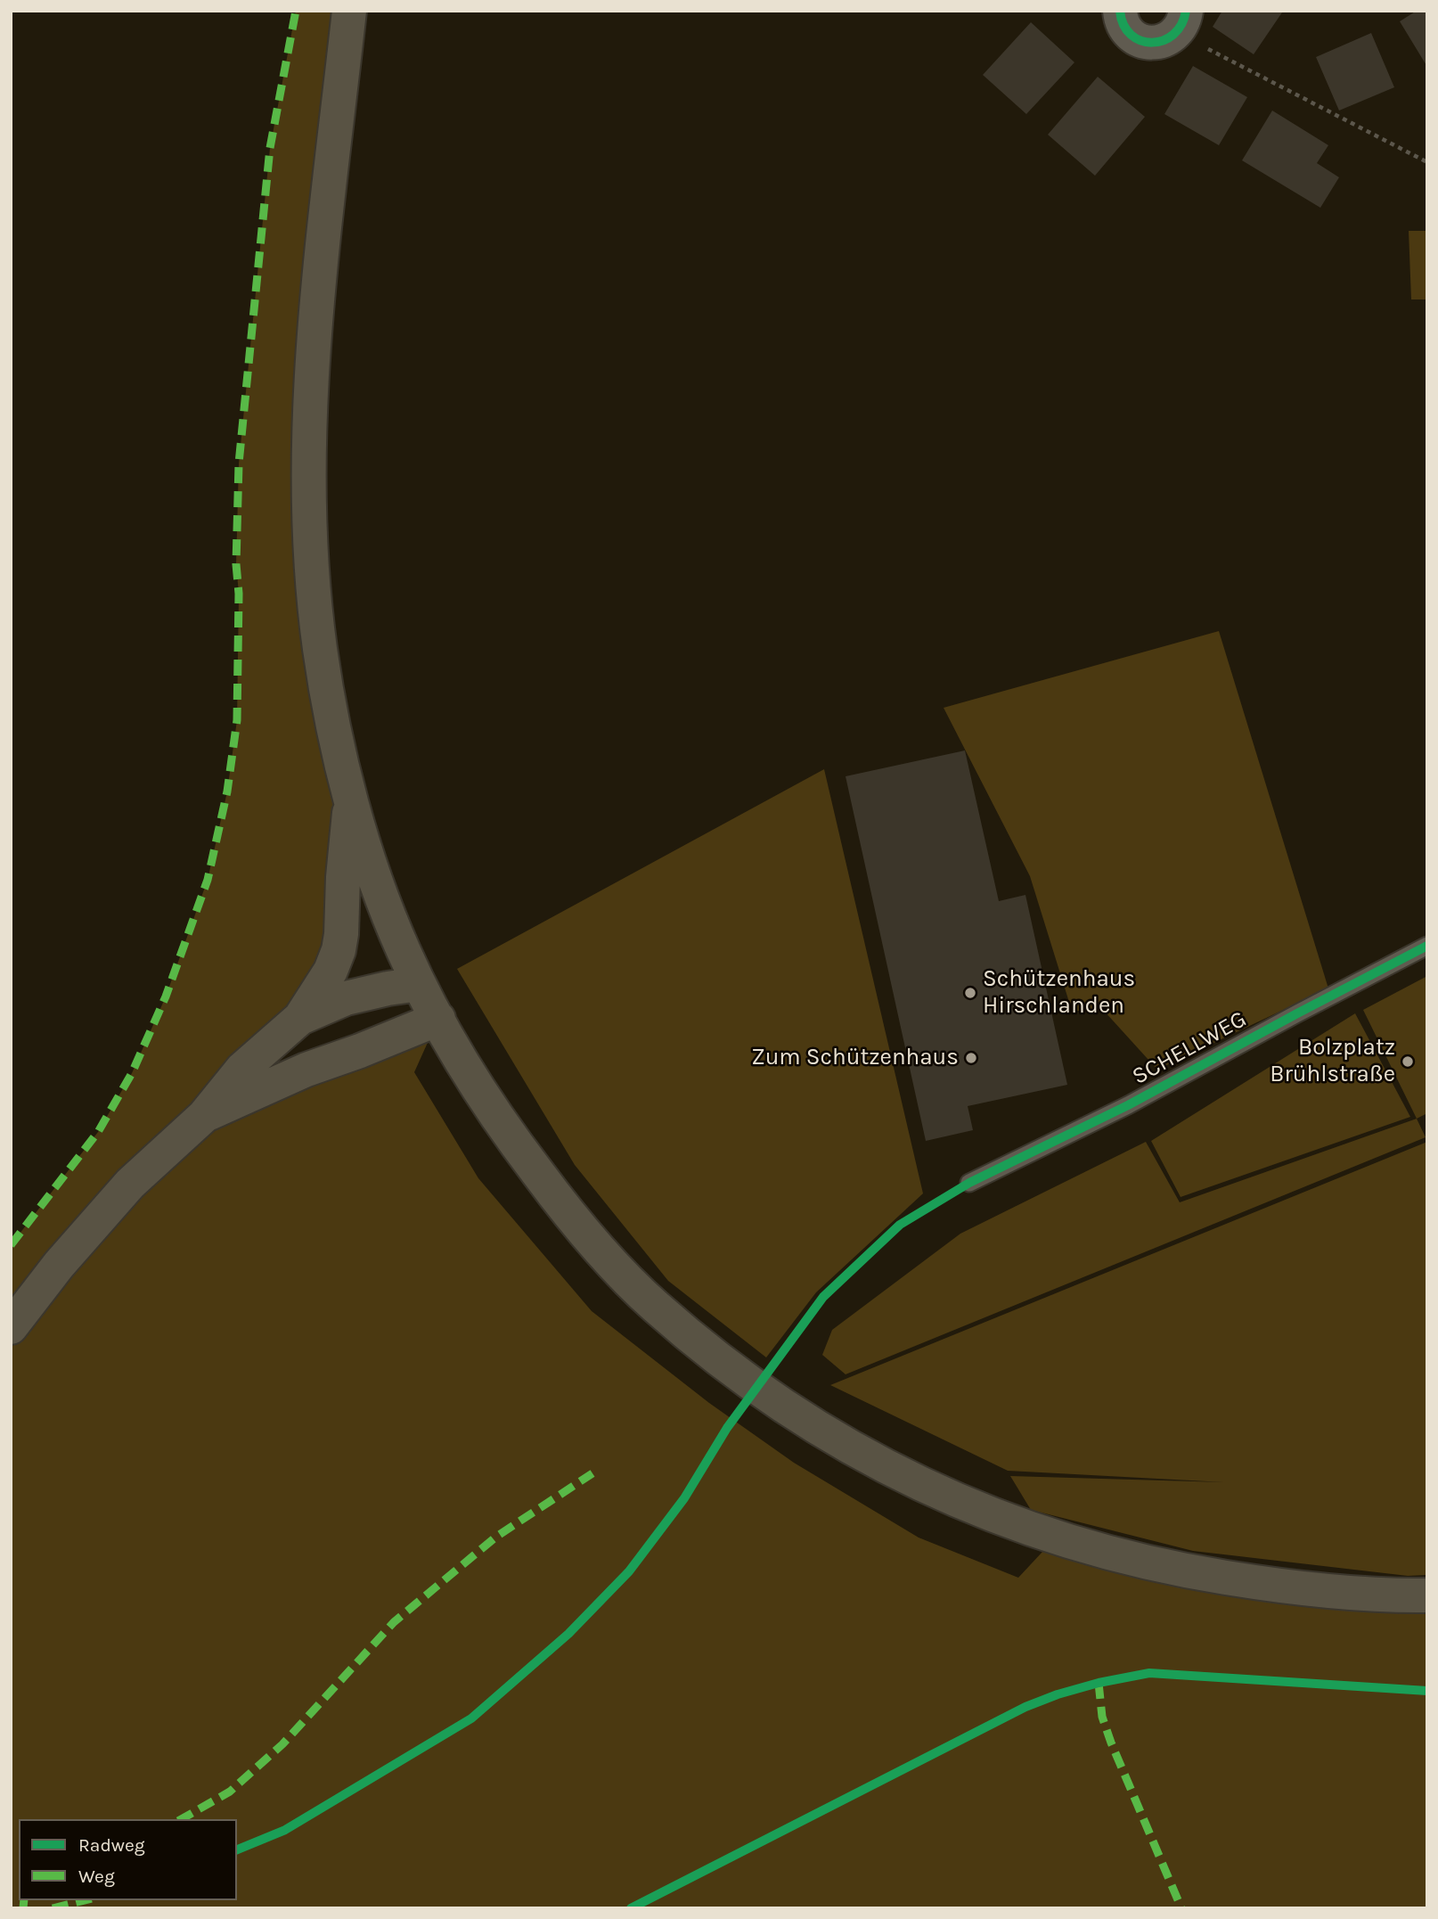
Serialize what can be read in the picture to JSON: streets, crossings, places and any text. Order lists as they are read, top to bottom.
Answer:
{
  "streets": {
    "lane": ["SCHELLWEG"]
  },
  "places": ["Schützenhaus Hirschlanden", "Zum Schützenhaus", "Bolzplatz Brühlstraße"],
  "legend": ["Radweg", "Weg"]
}
